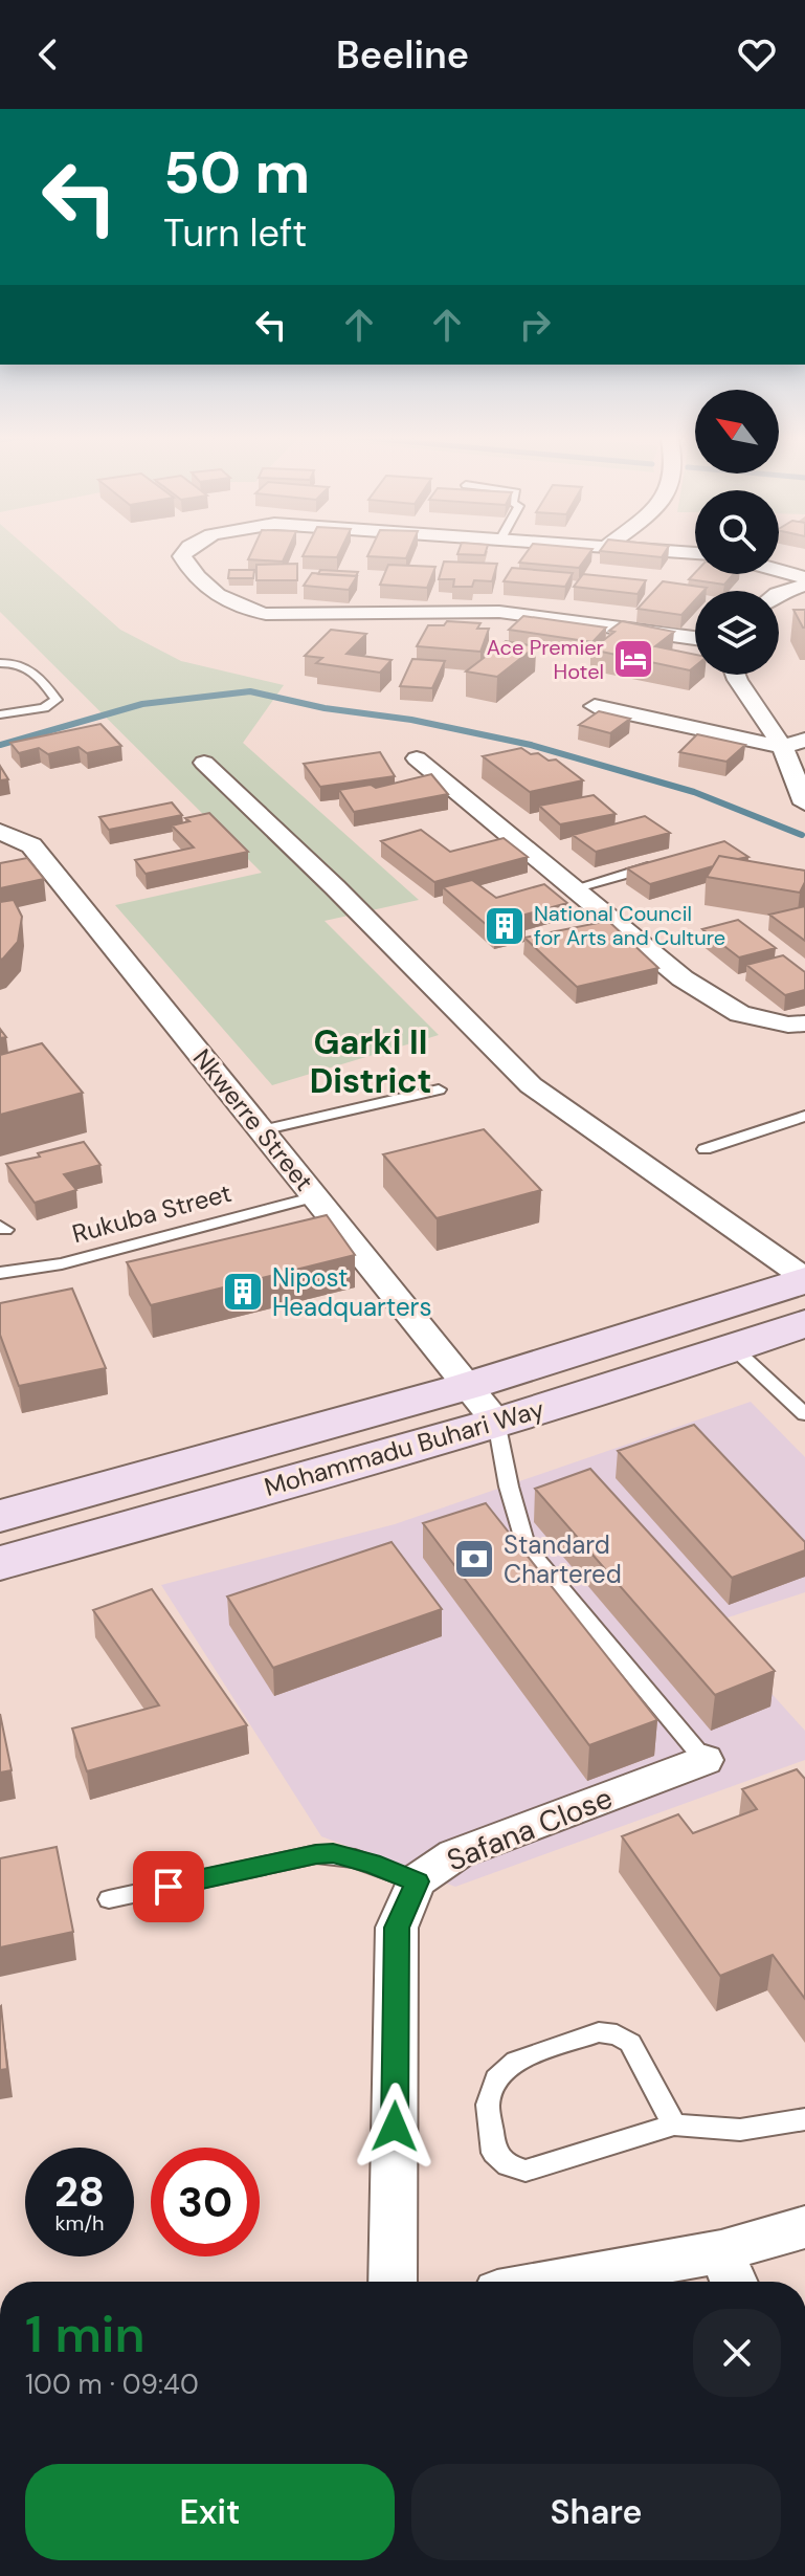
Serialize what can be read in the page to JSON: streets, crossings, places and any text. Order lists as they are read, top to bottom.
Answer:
{
  "streets": {
    "main road": ["Mohammadu Buhari Way"],
    "street": ["Nkwerre Street", "Safana Close"],
    "lane": ["Rukuba Street"]
  },
  "crossings": [
    ["Nkwerre Street", "Rukuba Street"],
    ["Nkwerre Street", "Mohammadu Buhari Way"]
  ],
  "districts": ["Garki II District"],
  "places": {
    "hotel": ["Ace Premier Hotel"],
    "building": ["National Council for Arts and Culture", "Nipost Headquarters"],
    "bank": ["Standard Chartered"]
  },
  "north": "top left",
  "page": {
    "header": "Beeline",
    "turn": ["50 m", "Turn left"],
    "speed": "28 km/h",
    "limit": "30",
    "heading": ["1 min", "100 m · 09:40"],
    "buttons": ["Exit", "Share"]
  }
}
